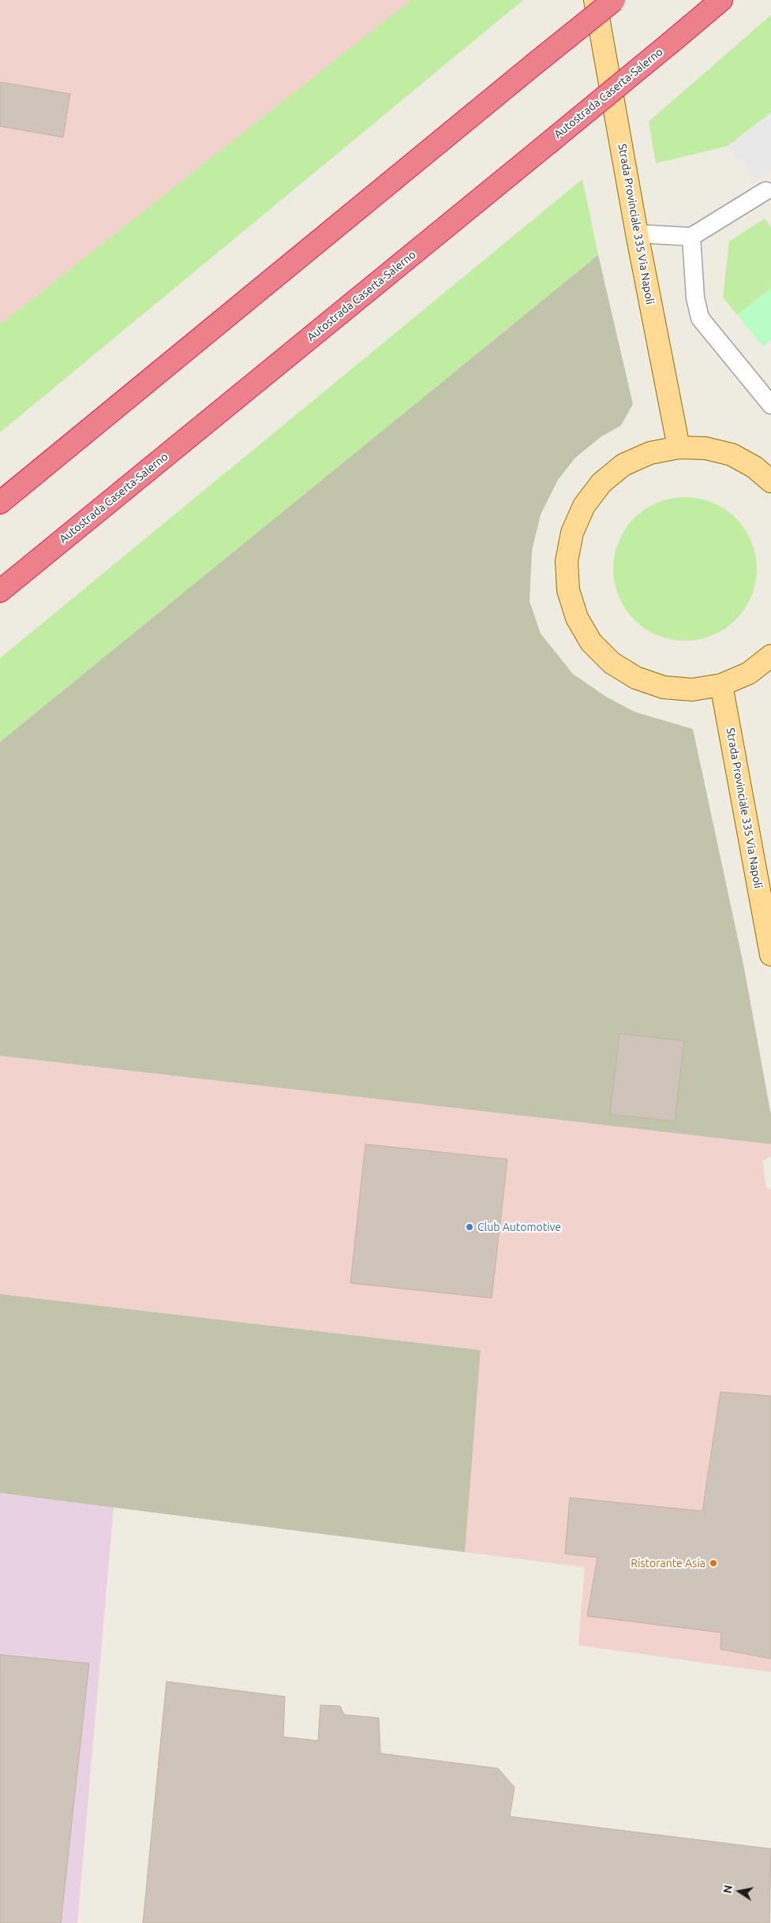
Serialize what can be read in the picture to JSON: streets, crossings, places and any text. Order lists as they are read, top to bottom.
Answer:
{
  "streets": {
    "highway": ["Autostrada Caserta-Salerno"],
    "main road": ["Strada Provinciale 335 Via Napoli"]
  },
  "places": ["Club Automotive", "Ristorante Asia"],
  "north": "left"
}
